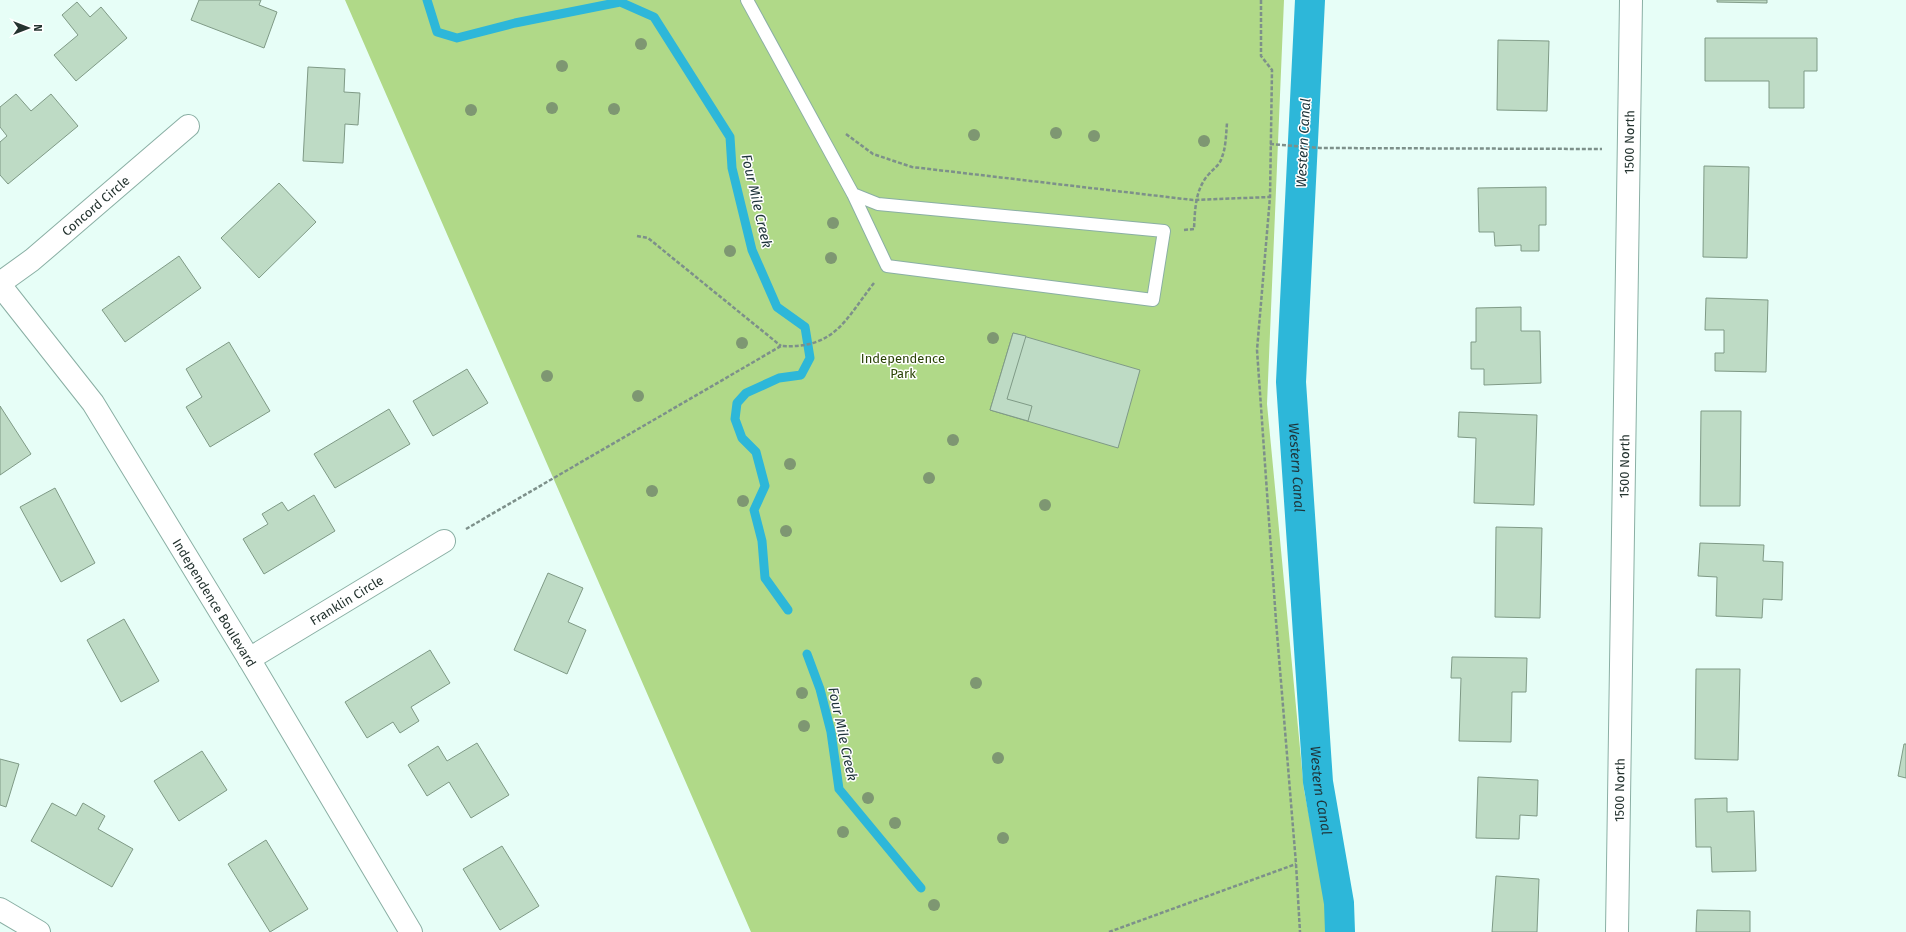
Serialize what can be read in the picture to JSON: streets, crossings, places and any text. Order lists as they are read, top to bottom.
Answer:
{
  "streets": {
    "street": [
      "1500 North",
      "Concord Circle",
      "Franklin Circle",
      "Independence Boulevard"
    ]
  },
  "crossings": [
    ["Concord Circle", "Independence Boulevard"],
    ["Franklin Circle", "Independence Boulevard"]
  ],
  "water": ["Western Canal", "Four Mile Creek"],
  "parks": ["Independence Park"],
  "north": "right"
}
